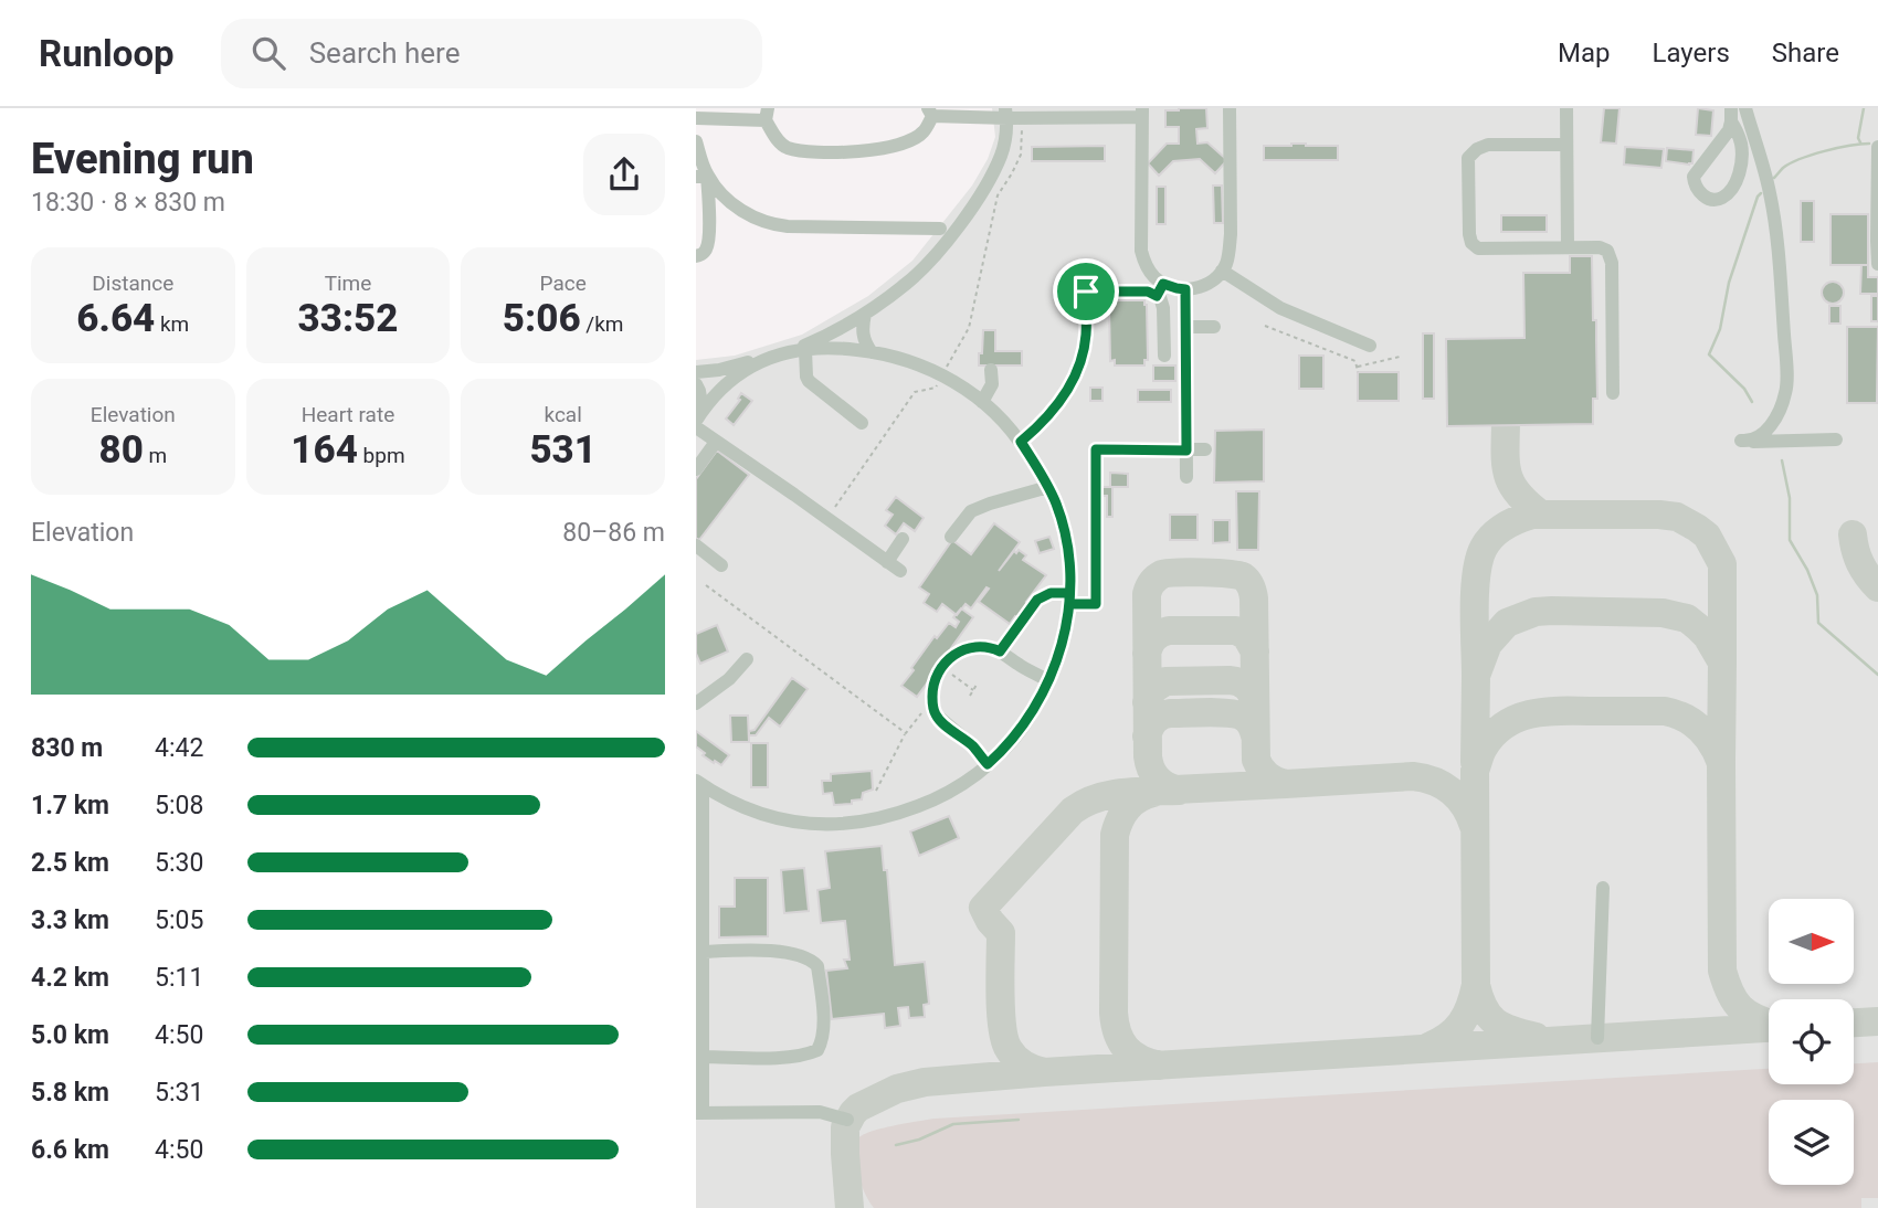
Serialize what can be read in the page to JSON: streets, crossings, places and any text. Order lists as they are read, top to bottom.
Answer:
{
  "north": "right",
  "page": {
    "header": "Runloop",
    "search": "Search here",
    "nav": ["Map", "Layers", "Share"],
    "heading": ["Evening run", "18:30 · 8 × 830 m"],
    "stats": [
      ["Distance", "6.64 km"],
      ["Time", "33:52"],
      ["Pace", "5:06 /km"],
      ["Elevation", "80 m"],
      ["Heart rate", "164 bpm"],
      ["kcal", "531"]
    ],
    "chart": ["Elevation", "80–86 m"],
    "list": [
      {
        "name": "830 m",
        "note": "4:42"
      },
      {
        "name": "1.7 km",
        "note": "5:08"
      },
      {
        "name": "2.5 km",
        "note": "5:30"
      },
      {
        "name": "3.3 km",
        "note": "5:05"
      },
      {
        "name": "4.2 km",
        "note": "5:11"
      },
      {
        "name": "5.0 km",
        "note": "4:50"
      },
      {
        "name": "5.8 km",
        "note": "5:31"
      },
      {
        "name": "6.6 km",
        "note": "4:50"
      }
    ]
  }
}
